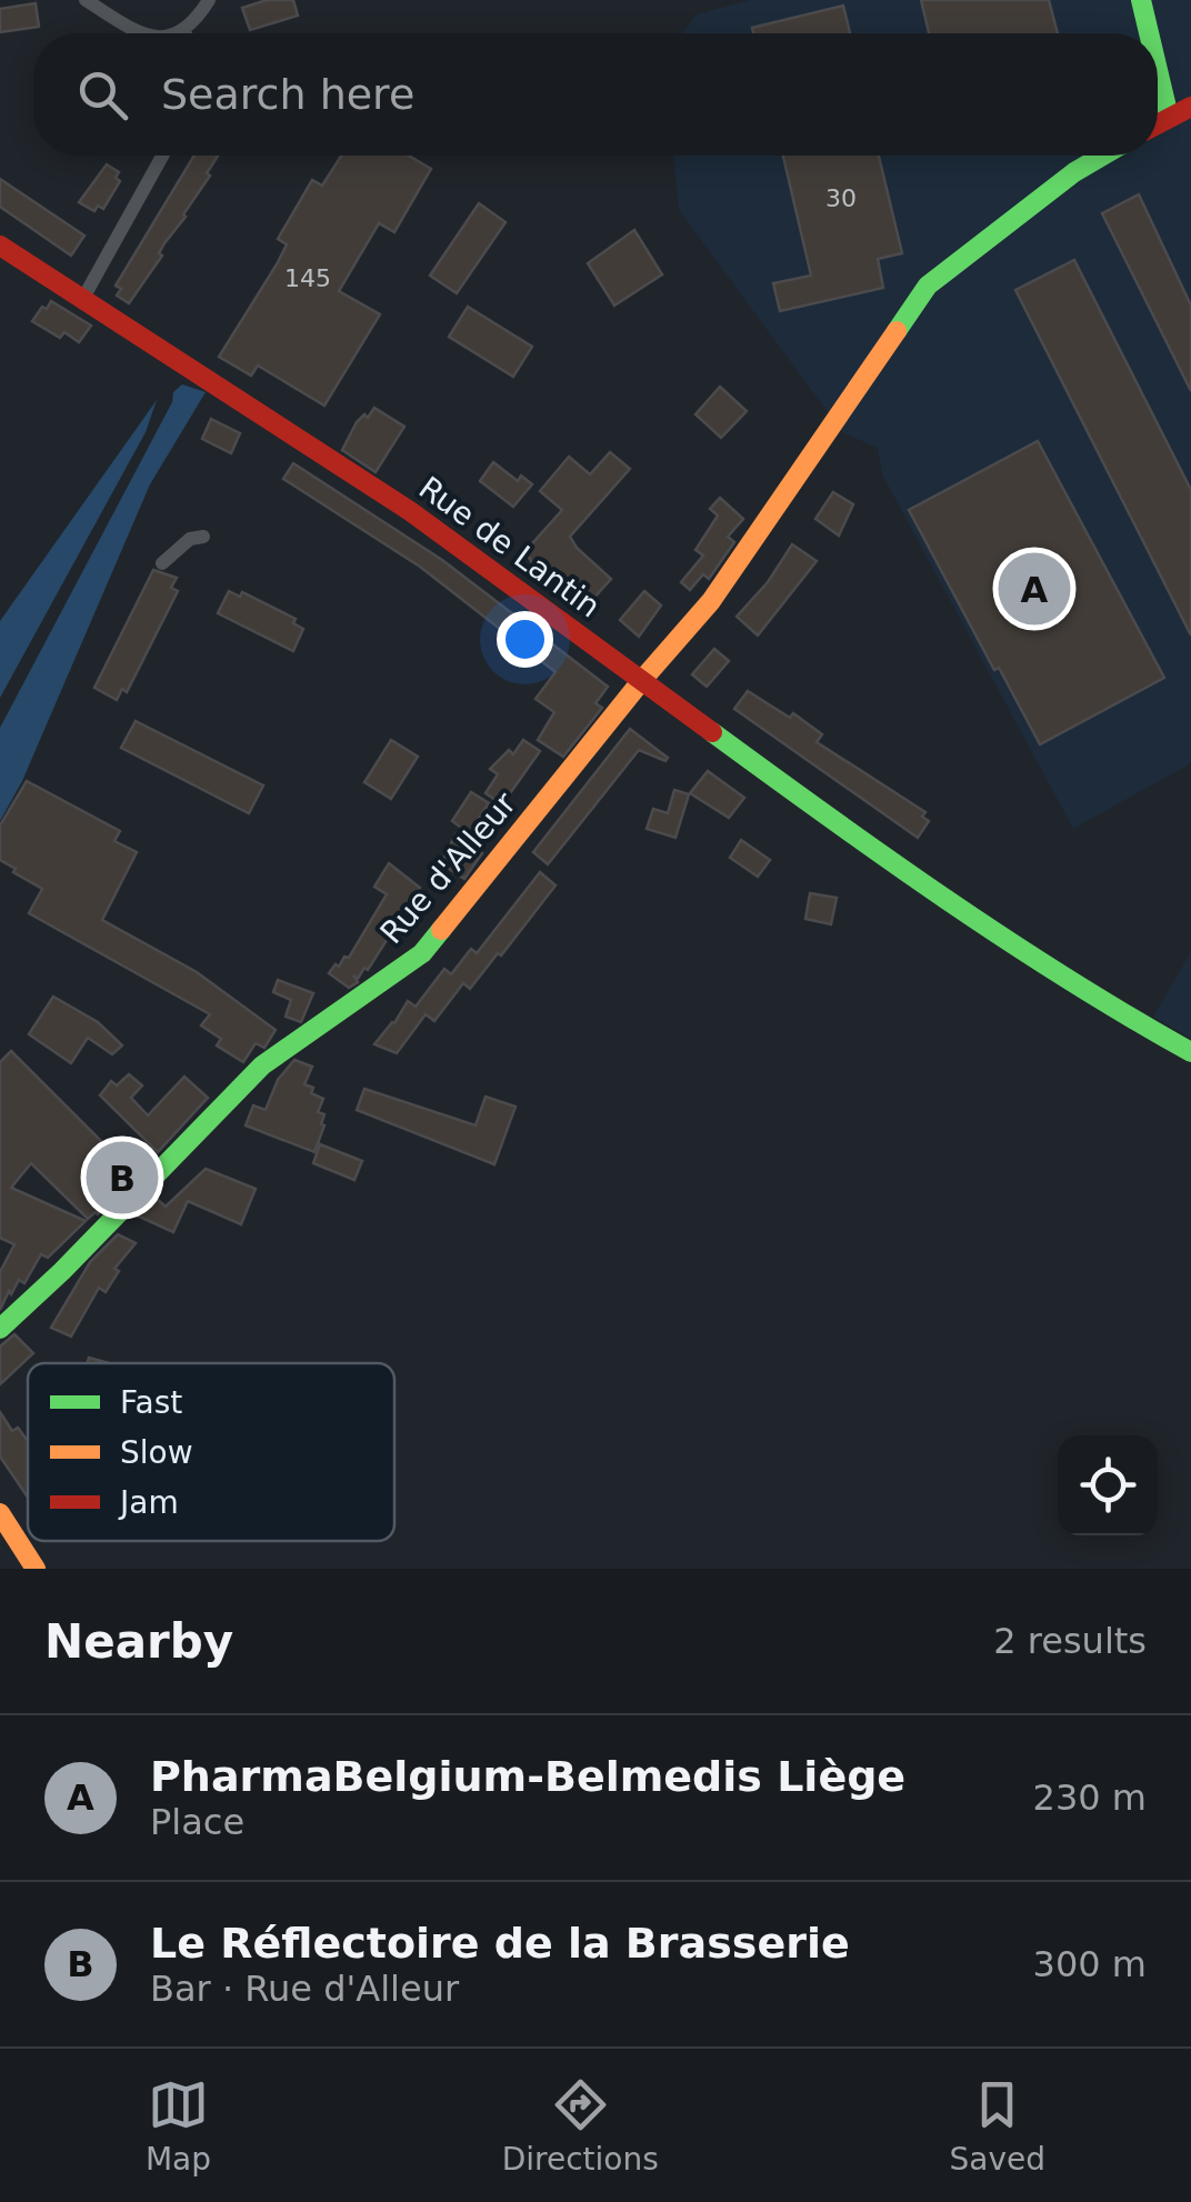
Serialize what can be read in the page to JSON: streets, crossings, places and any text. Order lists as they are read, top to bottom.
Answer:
{
  "streets": {
    "street": ["Rue de Lantin", "Rue d'Alleur"]
  },
  "crossings": [
    ["Rue de Lantin", "Rue d'Alleur"]
  ],
  "house_numbers": ["30", "145"],
  "legend": ["Fast", "Slow", "Jam"],
  "page": {
    "search": "Search here",
    "pins": ["A", "B"],
    "heading": ["Nearby", "2 results"],
    "list": [
      {
        "mark": "A",
        "name": "PharmaBelgium-Belmedis Liège",
        "note": "Place",
        "value": "230 m"
      },
      {
        "mark": "B",
        "name": "Le Réflectoire de la Brasserie",
        "note": "Bar · Rue d'Alleur",
        "value": "300 m"
      }
    ],
    "nav": ["Map", "Directions", "Saved"]
  }
}
